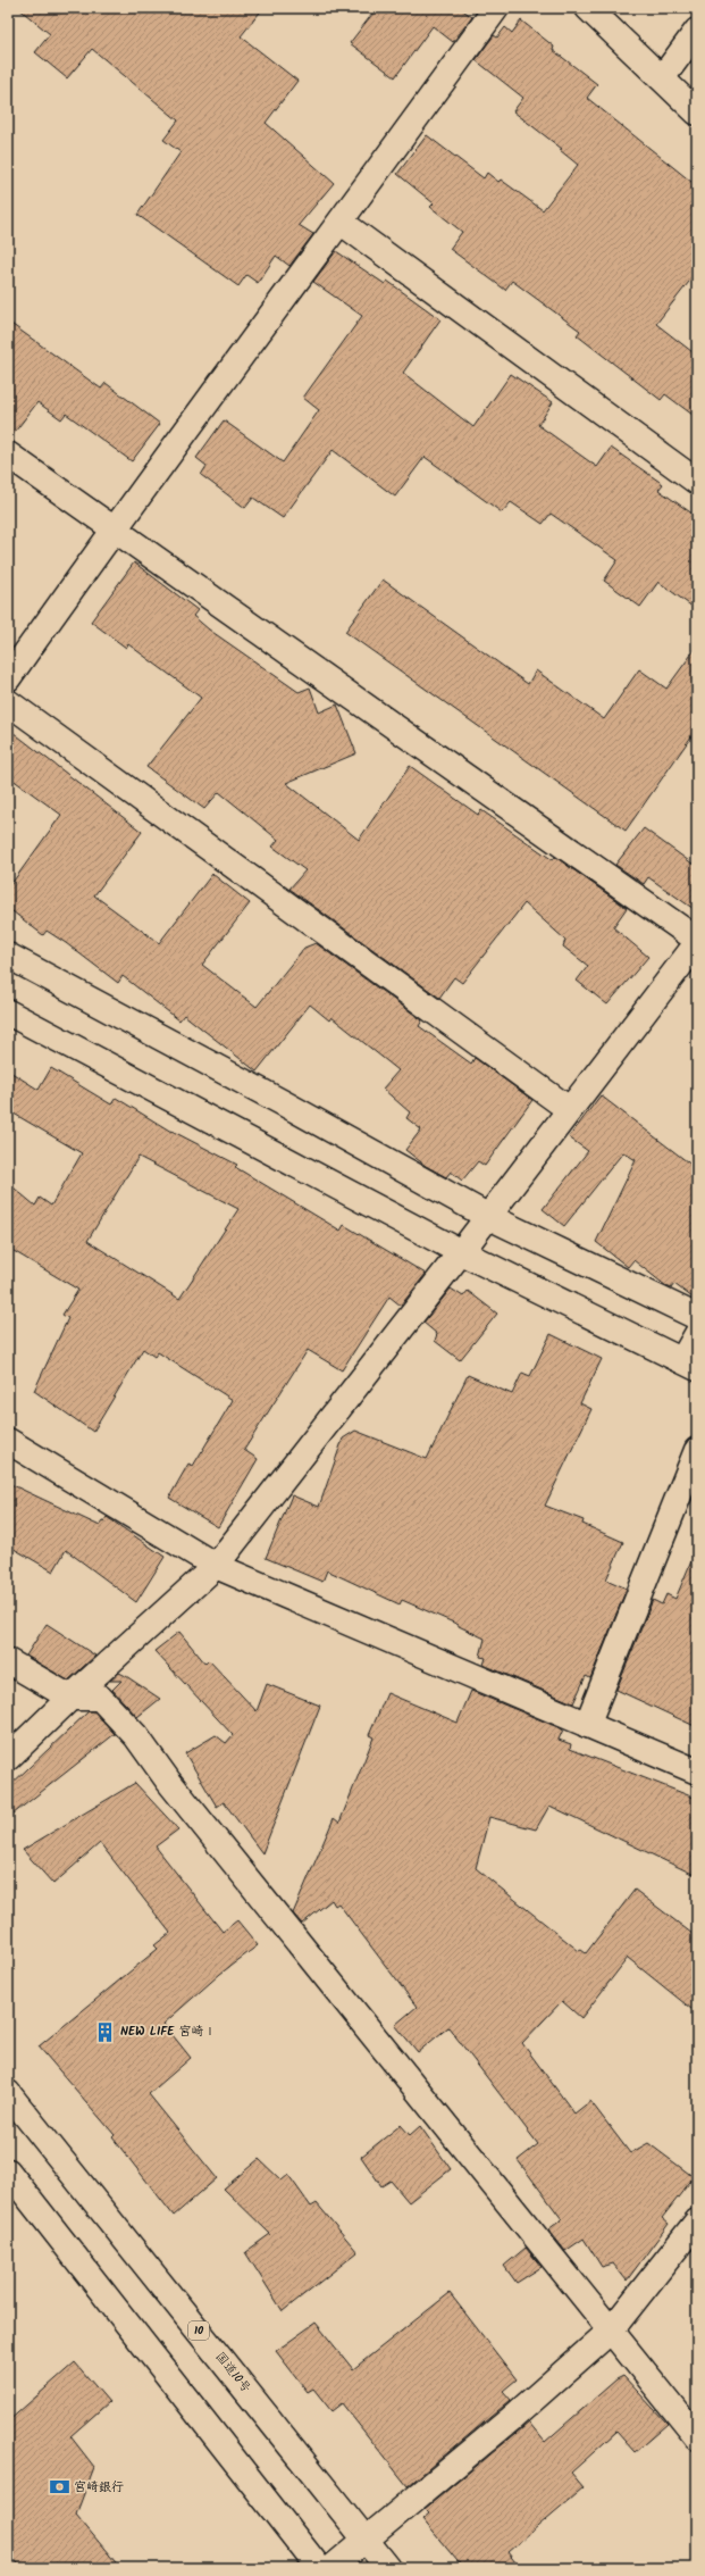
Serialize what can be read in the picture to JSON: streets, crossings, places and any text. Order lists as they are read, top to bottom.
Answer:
{
  "streets": {
    "main road": ["10", "国道10号"]
  },
  "places": {
    "building": ["NEW LIFE 宮崎Ⅰ"],
    "bank": ["宮崎銀行"]
  }
}
